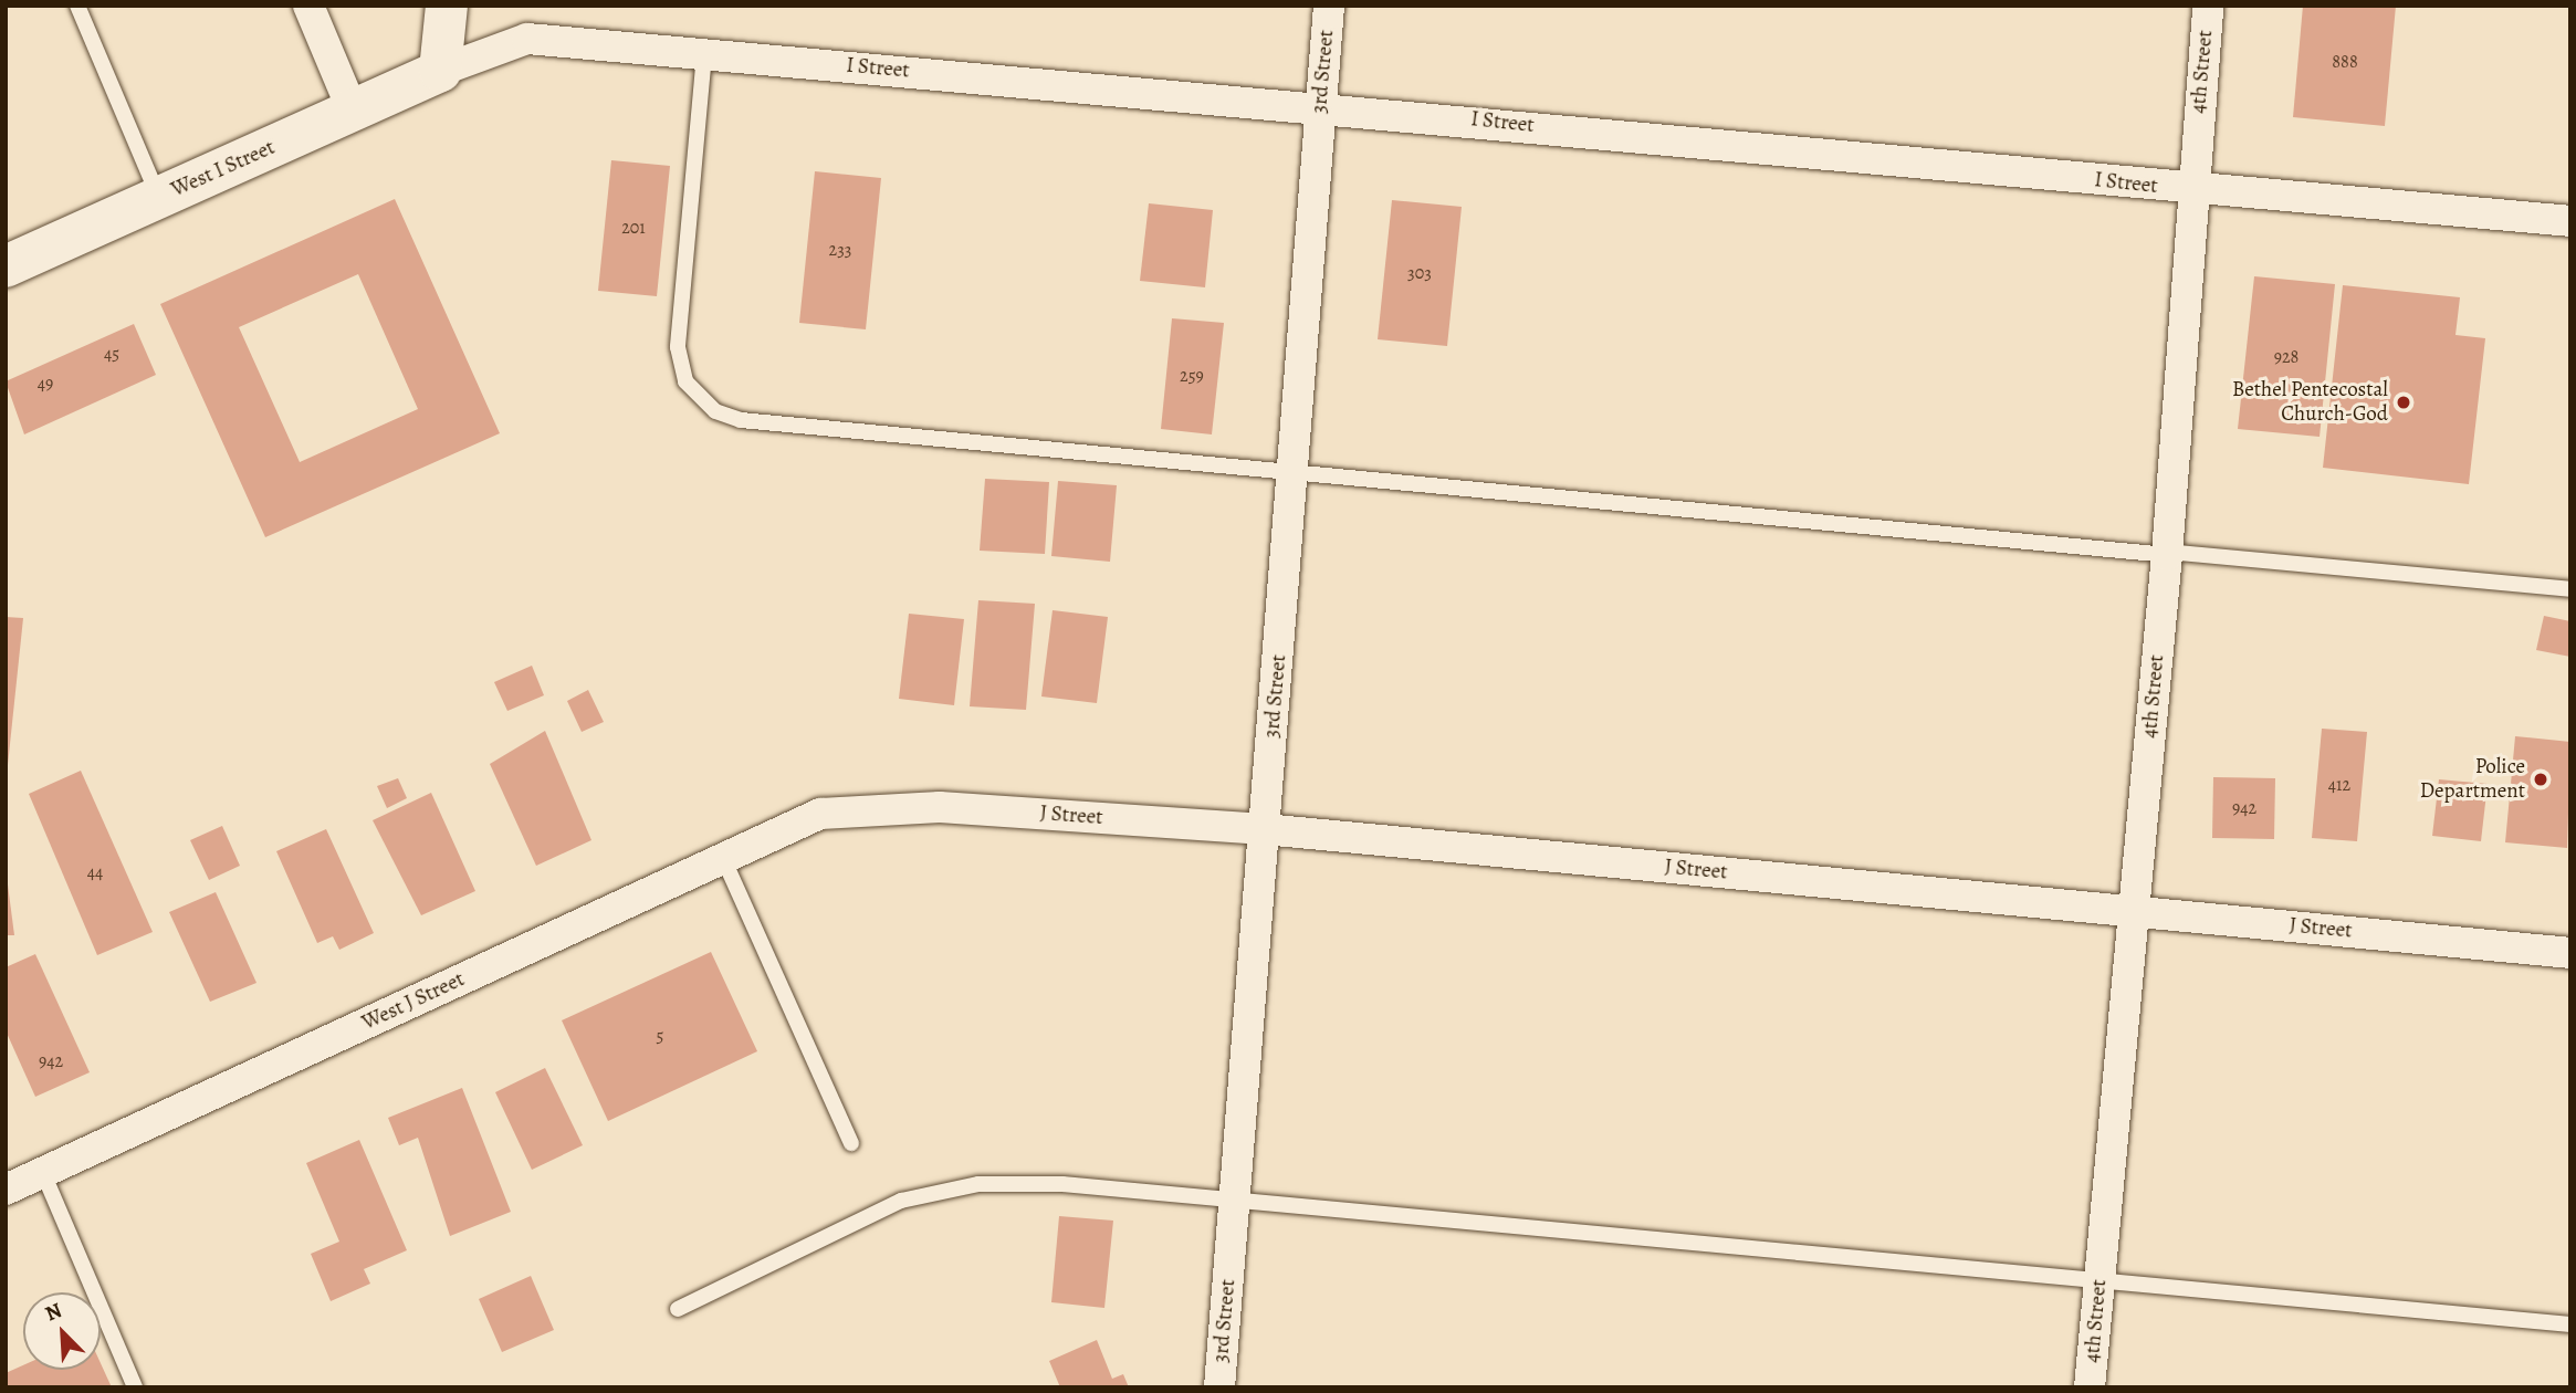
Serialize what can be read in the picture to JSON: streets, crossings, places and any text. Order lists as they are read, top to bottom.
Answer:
{
  "streets": {
    "street": [
      "I Street",
      "3rd Street",
      "4th Street",
      "West I Street",
      "J Street",
      "West J Street"
    ]
  },
  "crossings": [
    ["I Street", "3rd Street"],
    ["I Street", "4th Street"],
    ["I Street", "West I Street"],
    ["3rd Street", "J Street"],
    ["4th Street", "J Street"],
    ["J Street", "West J Street"]
  ],
  "places": ["Bethel Pentecostal Church-God", "Police Department"],
  "house_numbers": [
    "888",
    "201",
    "233",
    "303",
    "45",
    "928",
    "259",
    "49",
    "412",
    "942",
    "44",
    "5",
    "942"
  ],
  "north": "top left"
}
